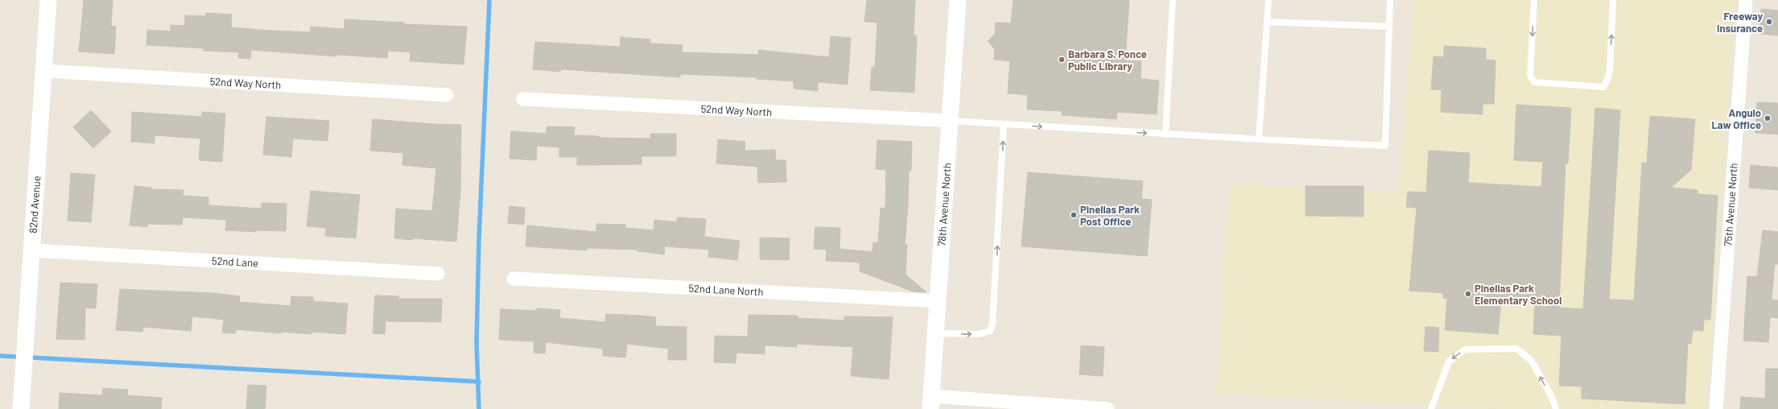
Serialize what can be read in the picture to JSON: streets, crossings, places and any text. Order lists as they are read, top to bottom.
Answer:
{
  "streets": {
    "street": [
      "52nd Way North",
      "82nd Avenue",
      "78th Avenue North",
      "75th Avenue North",
      "52nd Lane",
      "52nd Lane North"
    ]
  },
  "crossings": [
    ["52nd Way North", "82nd Avenue"],
    ["52nd Way North", "78th Avenue North"],
    ["82nd Avenue", "52nd Lane"],
    ["78th Avenue North", "52nd Lane North"]
  ],
  "places": [
    "Freeway Insurance",
    "Barbara S. Ponce Public Library",
    "Angulo Law Office",
    "Pinellas Park Post Office",
    "Pinellas Park Elementary School"
  ]
}
